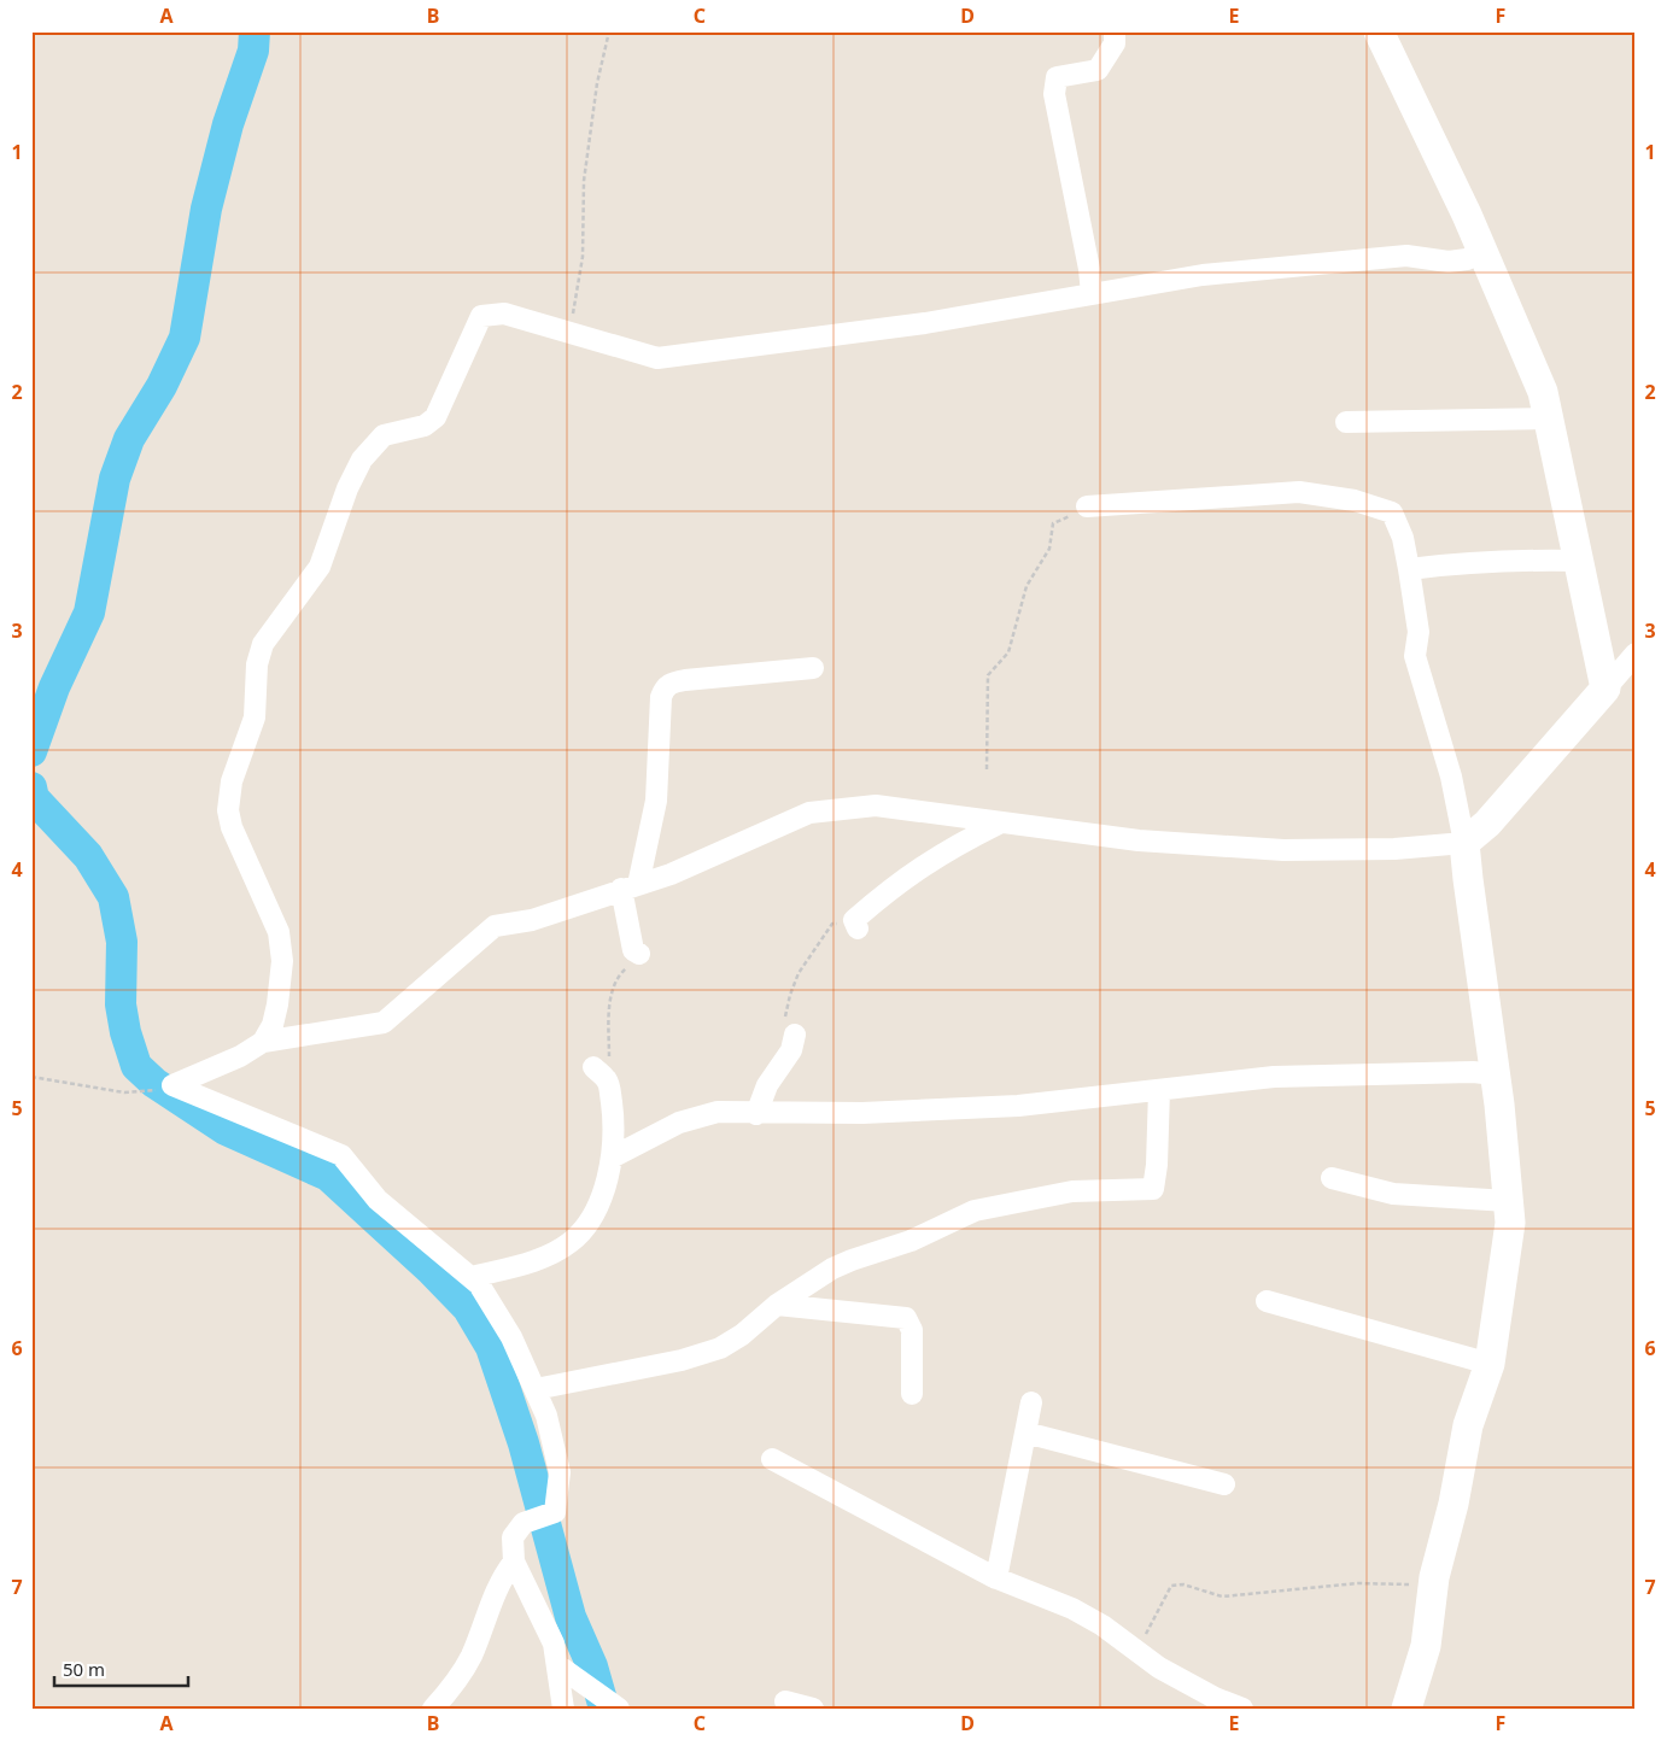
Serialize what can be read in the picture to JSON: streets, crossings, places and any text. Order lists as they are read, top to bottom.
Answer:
{
  "scale_bar": "50 m",
  "grid": {
    "columns": [
      "A",
      "B",
      "C",
      "D",
      "E",
      "F"
    ],
    "rows": [
      "1",
      "2",
      "3",
      "4",
      "5",
      "6",
      "7"
    ]
  }
}
